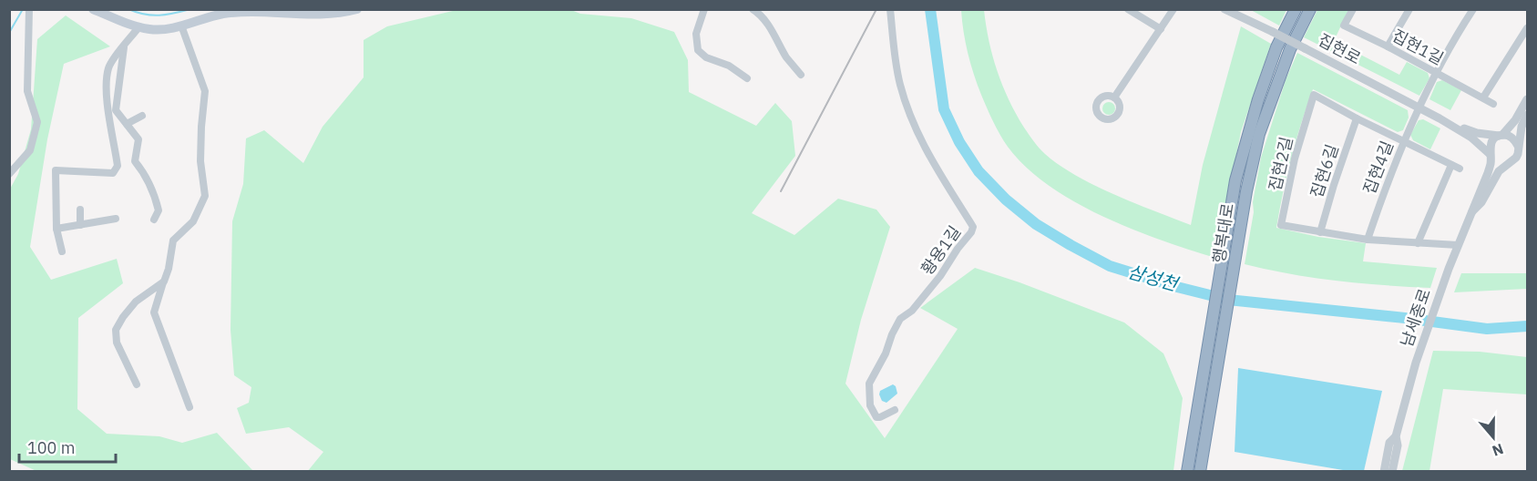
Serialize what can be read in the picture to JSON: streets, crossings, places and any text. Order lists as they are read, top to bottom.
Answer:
{
  "streets": {
    "highway": ["행복대로"],
    "street": [
      "집현1길",
      "집현로",
      "집현2길",
      "집현4길",
      "집현6길",
      "황용1길",
      "남세종로"
    ]
  },
  "crossings": [
    ["집현1길", "집현4길"],
    ["집현로", "집현4길"],
    ["집현로", "남세종로"],
    ["집현2길", "집현4길"],
    ["집현2길", "집현6길"],
    ["집현2길", "남세종로"]
  ],
  "water": ["삼성천"],
  "scale_bar": "100 m",
  "north": "bottom"
}
